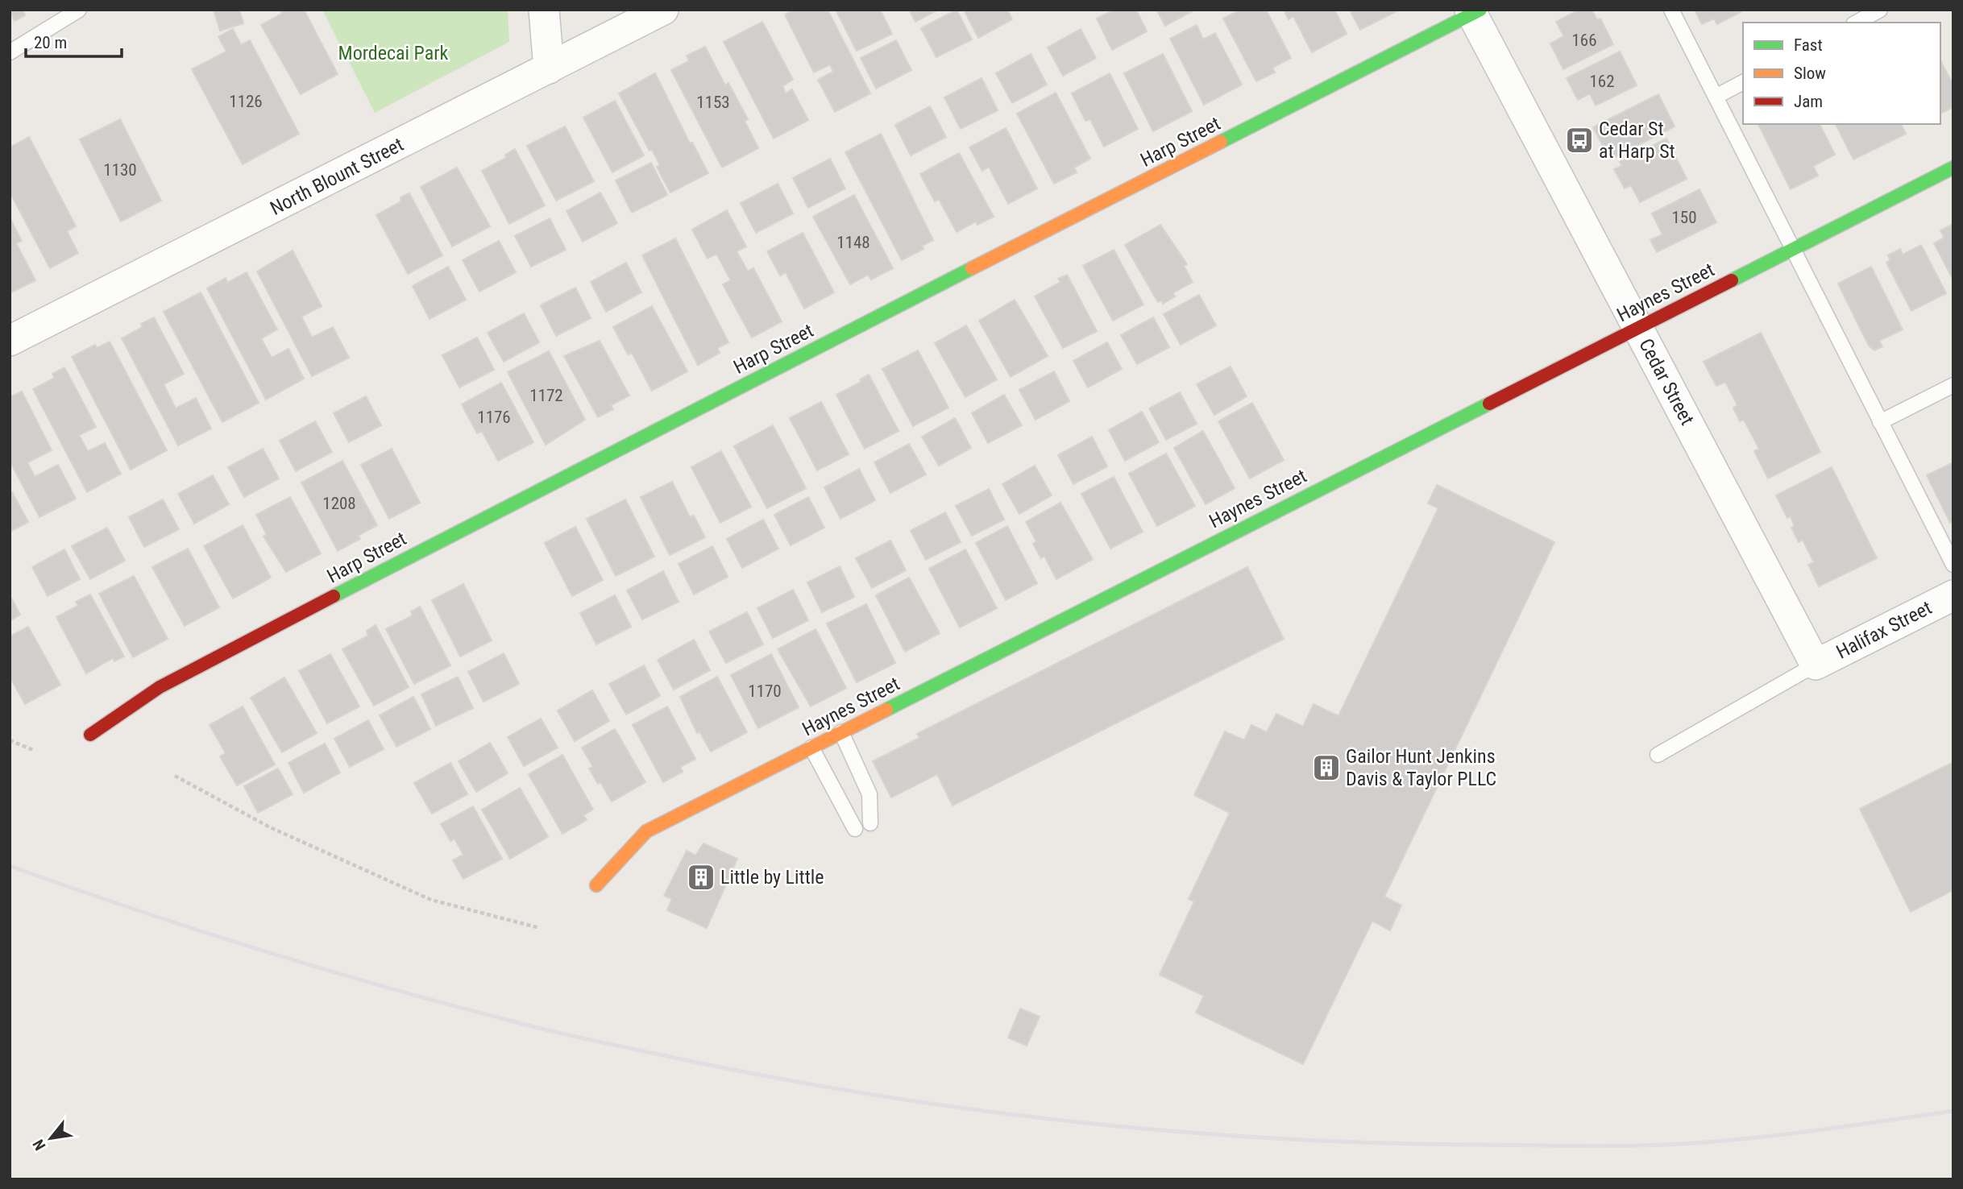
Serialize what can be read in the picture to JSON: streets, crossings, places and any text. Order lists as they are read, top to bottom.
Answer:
{
  "streets": {
    "street": [
      "Harp Street",
      "North Blount Street",
      "Haynes Street",
      "Cedar Street",
      "Halifax Street"
    ]
  },
  "crossings": [
    ["Harp Street", "Cedar Street"],
    ["Haynes Street", "Cedar Street"],
    ["Cedar Street", "Halifax Street"]
  ],
  "parks": ["Mordecai Park"],
  "places": {
    "bus stop": ["Cedar St at Harp St"],
    "building": ["Gailor Hunt Jenkins Davis & Taylor PLLC", "Little by Little"]
  },
  "house_numbers": [
    "166",
    "162",
    "1126",
    "1153",
    "1130",
    "150",
    "1148",
    "1172",
    "1176",
    "1208",
    "1170"
  ],
  "legend": ["Fast", "Slow", "Jam"],
  "scale_bar": "20 m",
  "north": "bottom left"
}
